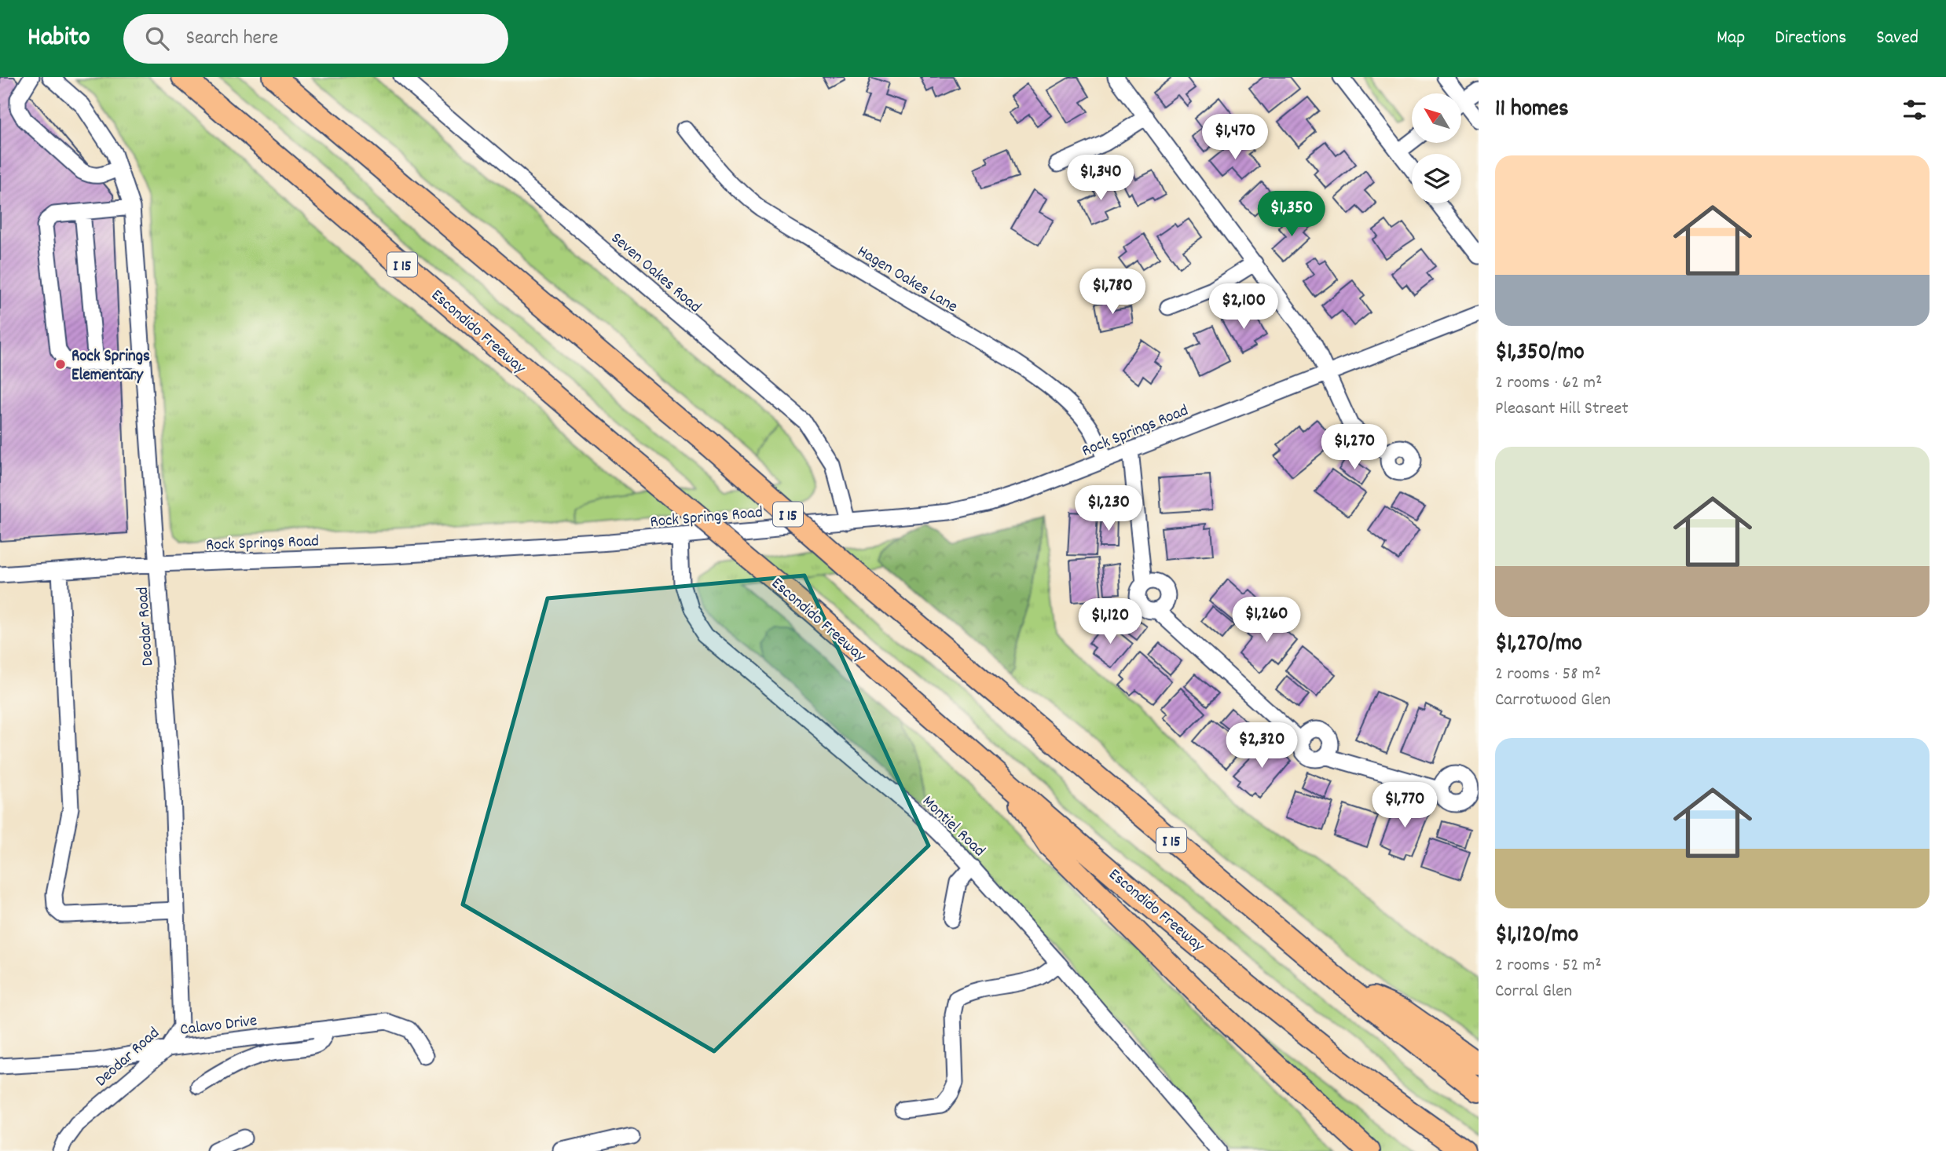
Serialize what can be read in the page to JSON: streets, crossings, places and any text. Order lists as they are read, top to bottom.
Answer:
{
  "streets": {
    "highway": ["I 15", "Escondido Freeway"],
    "street": [
      "Seven Oakes Road",
      "Hagen Oakes Lane",
      "Rock Springs Road",
      "Deodar Road",
      "Montiel Road",
      "Calavo Drive"
    ]
  },
  "crossings": [
    ["Seven Oakes Road", "Rock Springs Road"],
    ["Hagen Oakes Lane", "Rock Springs Road"],
    ["Rock Springs Road", "Deodar Road"],
    ["Rock Springs Road", "Montiel Road"],
    ["Deodar Road", "Calavo Drive"]
  ],
  "places": ["Rock Springs Elementary"],
  "north": "top left",
  "page": {
    "header": "Habito",
    "search": "Search here",
    "nav": ["Map", "Directions", "Saved"],
    "heading": "11 homes",
    "price": [
      "$1,470",
      "$1,340",
      "$1,350",
      "$1,780",
      "$2,100",
      "$1,270",
      "$1,230",
      "$1,260",
      "$1,120",
      "$2,320",
      "$1,770"
    ],
    "list": [
      {
        "name": "$1,350/mo",
        "note": "2 rooms · 62 m² · Pleasant Hill Street"
      },
      {
        "name": "$1,270/mo",
        "note": "2 rooms · 58 m² · Carrotwood Glen"
      },
      {
        "name": "$1,120/mo",
        "note": "2 rooms · 52 m² · Corral Glen"
      }
    ]
  }
}
